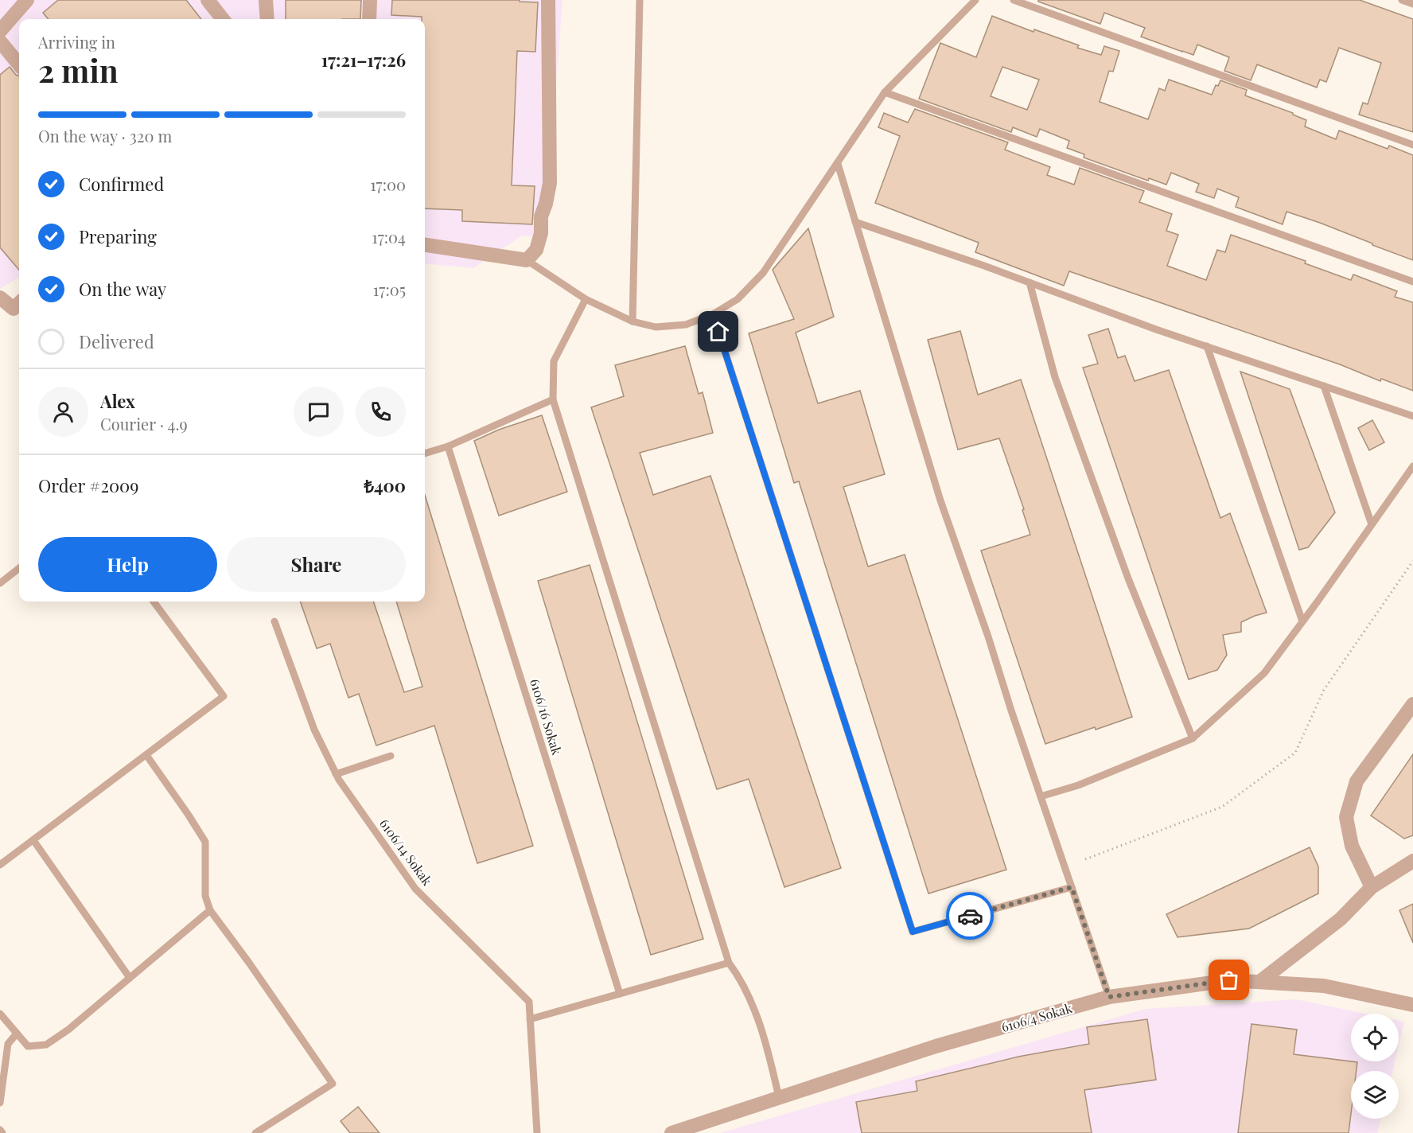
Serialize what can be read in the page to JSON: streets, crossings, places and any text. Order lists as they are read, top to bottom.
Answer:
{
  "streets": {
    "street": ["6106/4 Sokak"],
    "lane": ["6106/16 Sokak", "6106/14 Sokak"]
  },
  "page": {
    "heading": ["2 min", "Arriving in", "17:21–17:26"],
    "panel": [
      "Alex",
      "Courier · 4.9",
      "Order #2009",
      "₺400"
    ],
    "bar": "On the way · 320 m",
    "list": [
      ["Confirmed", "17:00"],
      ["Preparing", "17:04"],
      ["On the way", "17:05"],
      "Delivered"
    ],
    "buttons": ["Help", "Share"]
  }
}
